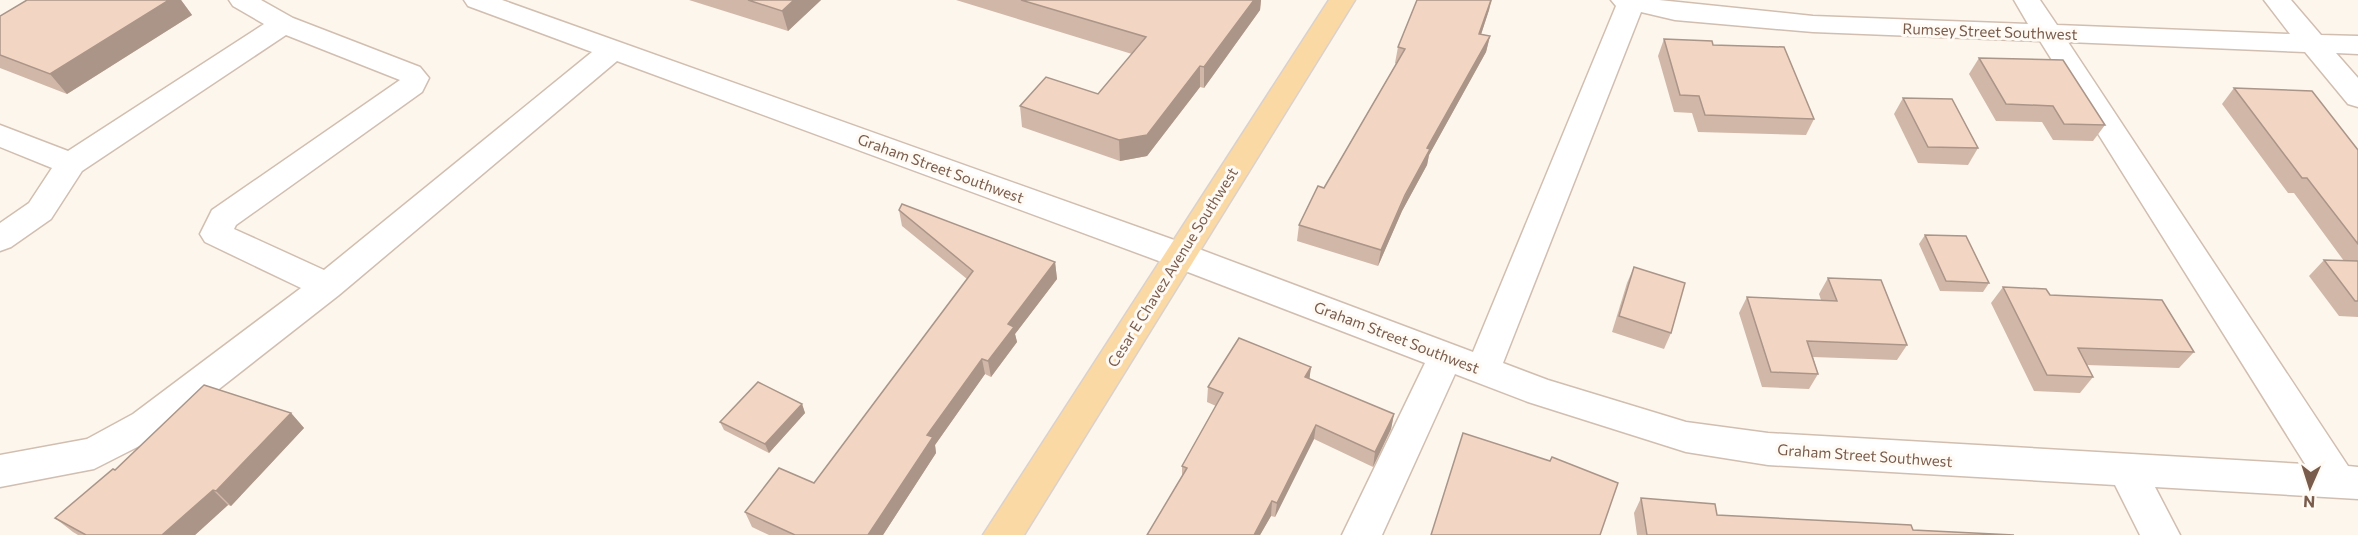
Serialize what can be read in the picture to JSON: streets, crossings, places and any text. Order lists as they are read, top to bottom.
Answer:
{
  "streets": {
    "main road": ["Cesar E Chavez Avenue Southwest"],
    "street": ["Rumsey Street Southwest", "Graham Street Southwest"]
  },
  "crossings": [
    ["Graham Street Southwest", "Cesar E Chavez Avenue Southwest"]
  ],
  "north": "bottom"
}
